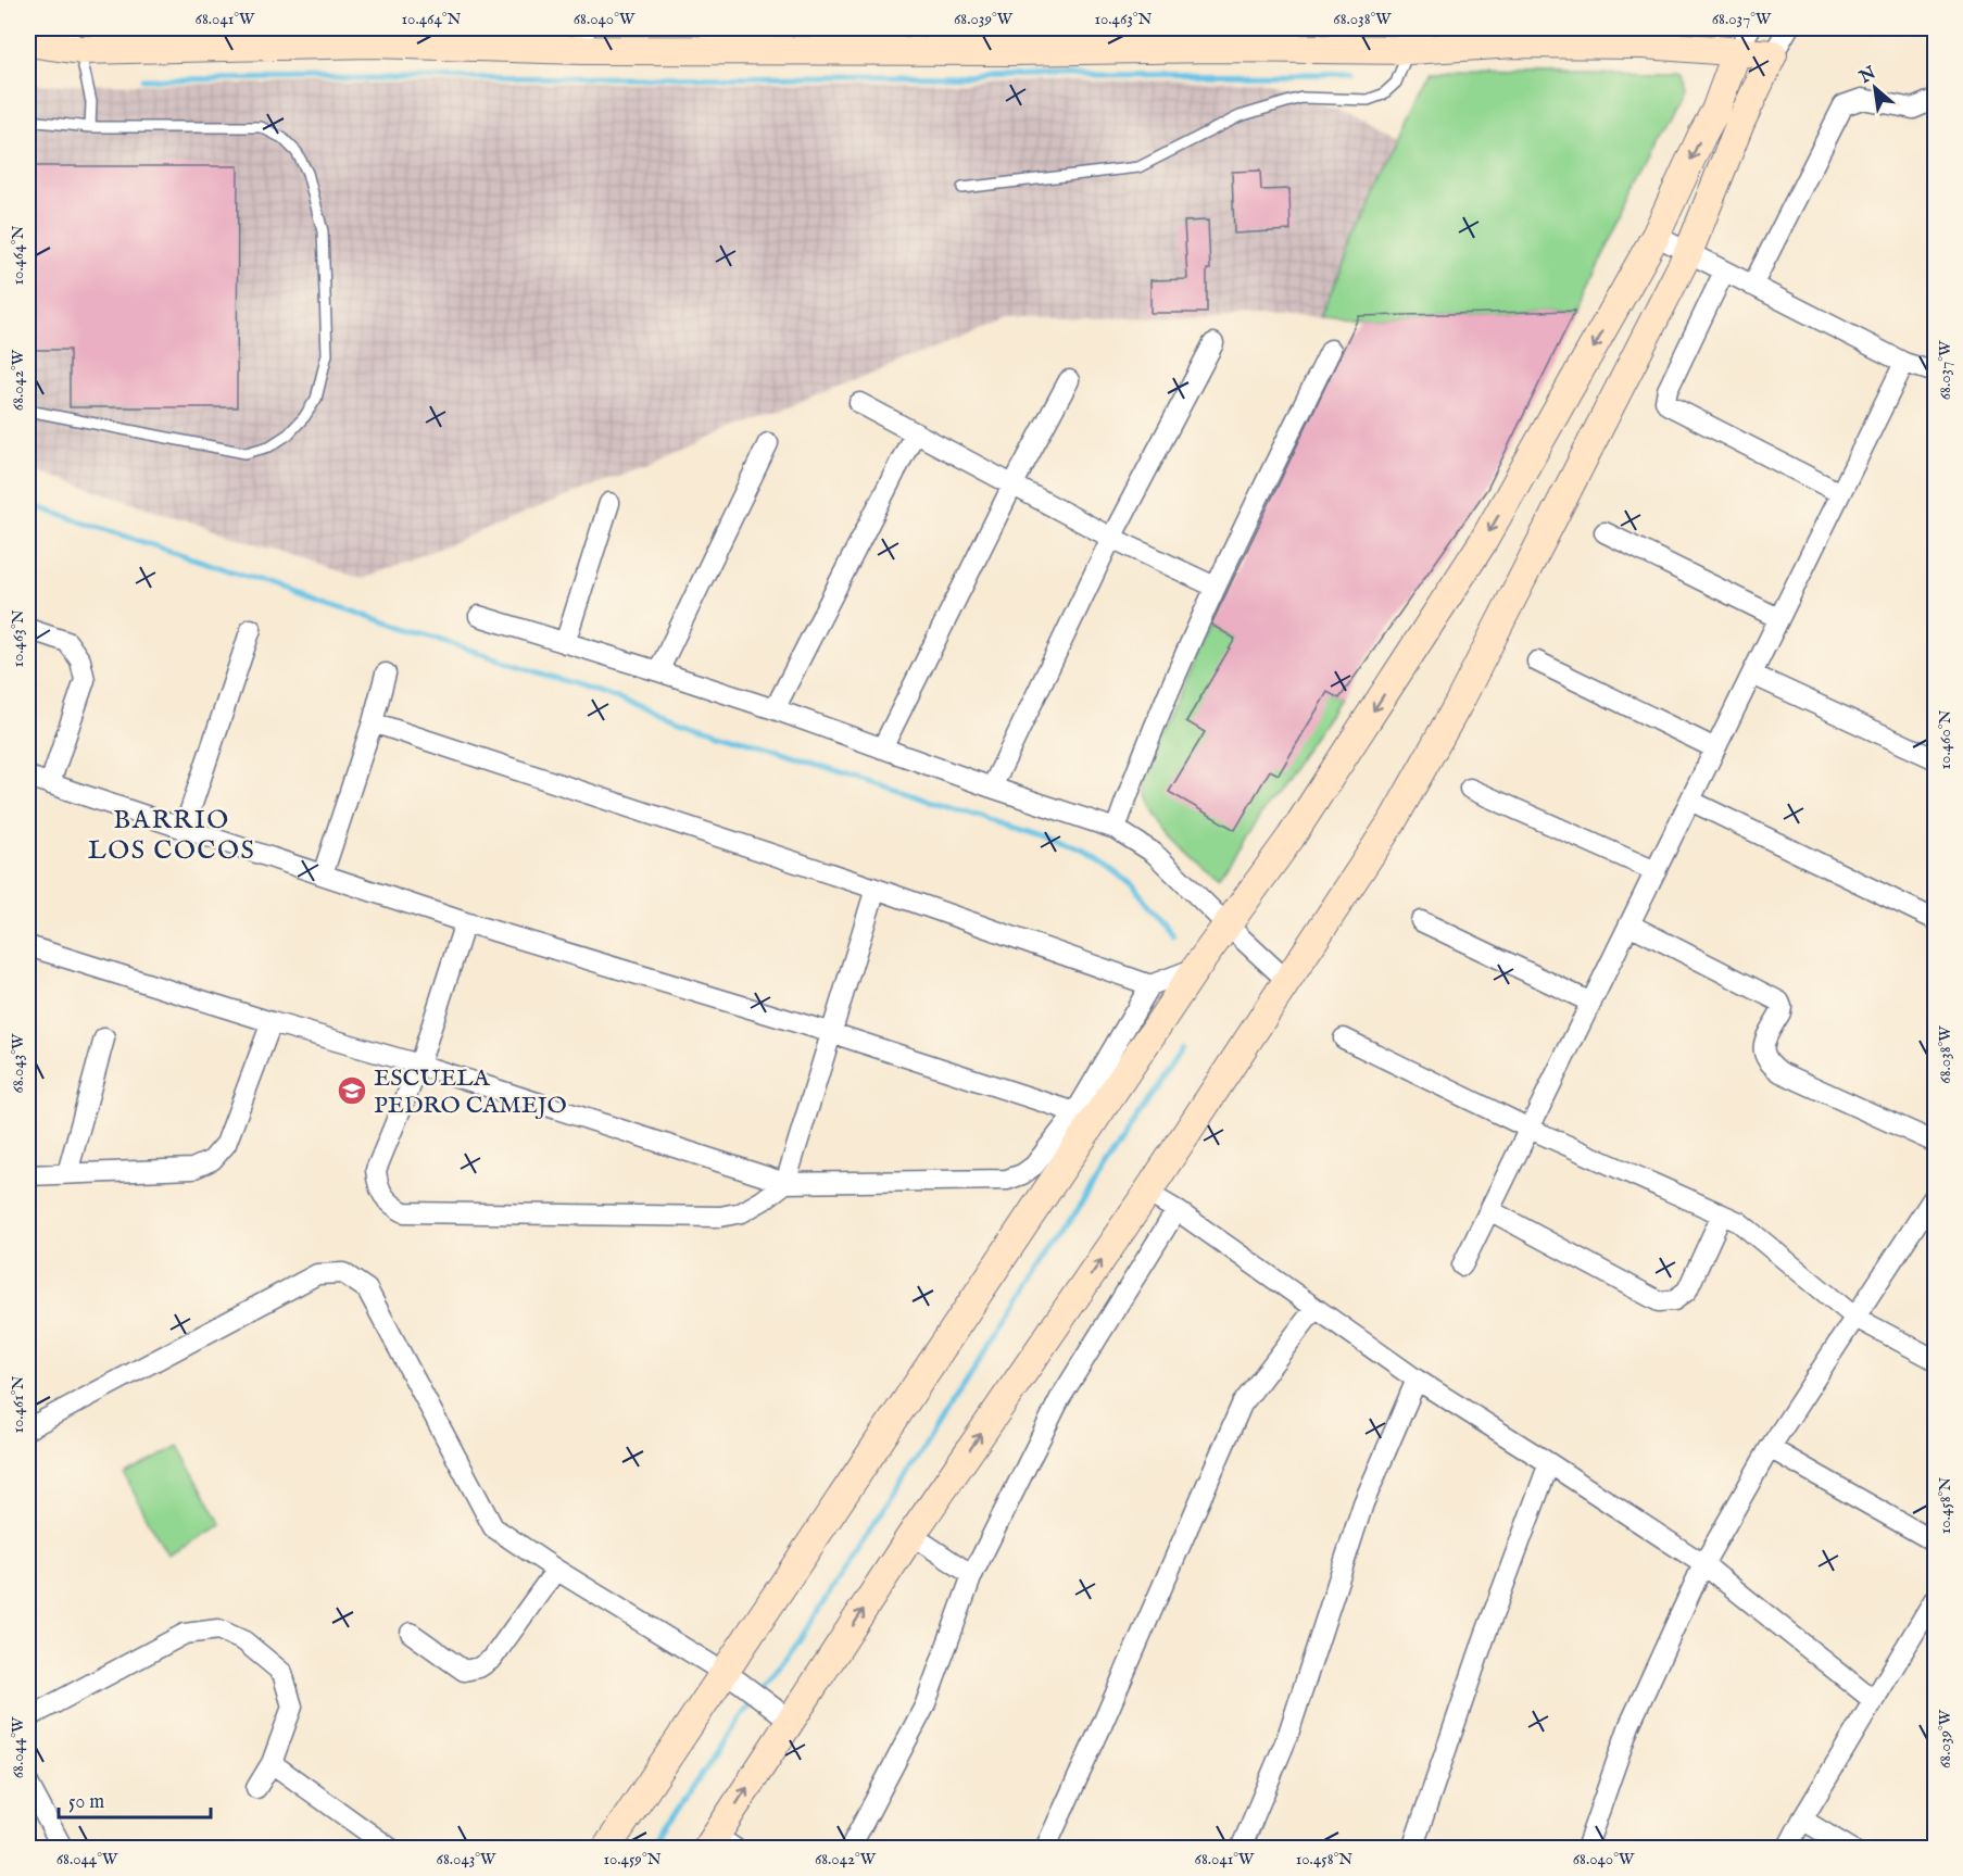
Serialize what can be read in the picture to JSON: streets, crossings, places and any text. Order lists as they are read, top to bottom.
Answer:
{
  "districts": ["BARRIO LOS COCOS"],
  "places": {
    "school or university": ["ESCUELA PEDRO CAMEJO"]
  },
  "scale_bar": "50 m",
  "north": "top left",
  "coordinates": [
    "68.041°W",
    "10.464°N",
    "68.040°W",
    "68.039°W",
    "10.463°N",
    "68.038°W",
    "68.037°W",
    "68.042°W",
    "10.460°N",
    "68.043°W",
    "10.461°N",
    "10.458°N",
    "68.044°W",
    "10.459°N"
  ]
}
